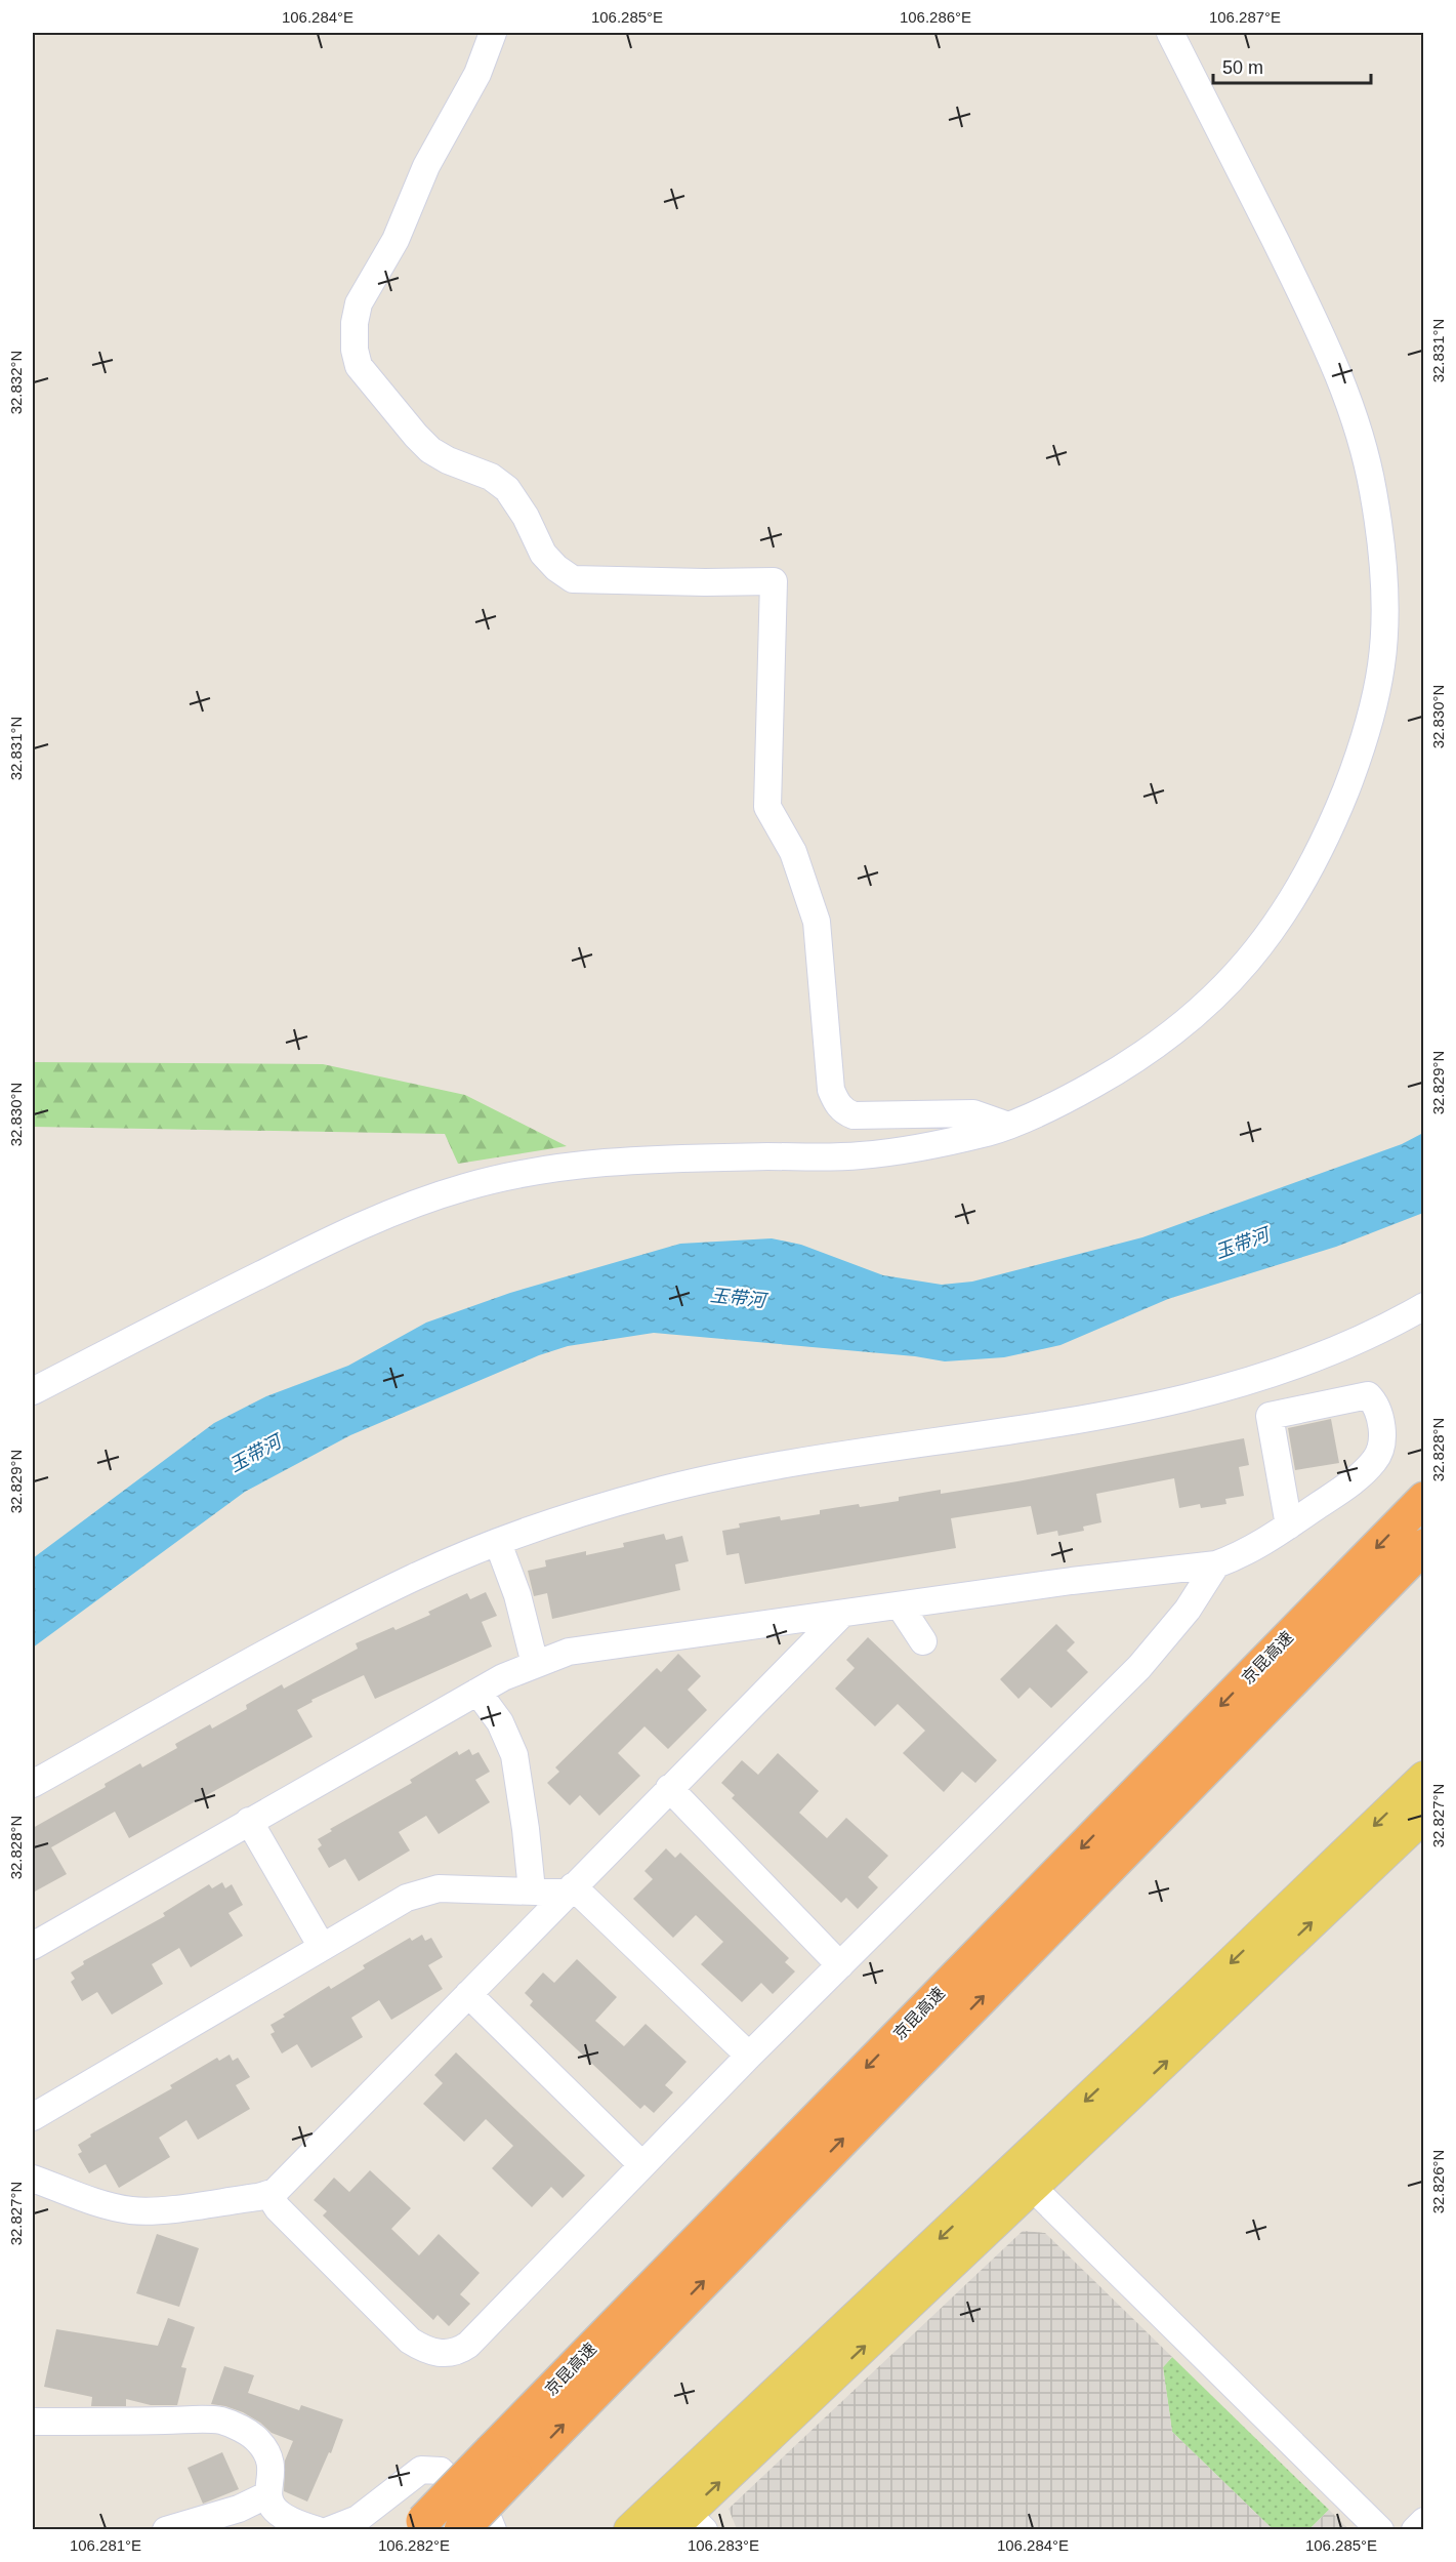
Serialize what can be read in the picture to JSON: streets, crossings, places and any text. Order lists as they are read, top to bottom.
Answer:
{
  "streets": {
    "highway": ["京昆高速"]
  },
  "water": ["玉带河"],
  "scale_bar": "50 m",
  "coordinates": [
    "106.284°E",
    "106.285°E",
    "106.286°E",
    "106.287°E",
    "32.831°N",
    "32.832°N",
    "32.830°N",
    "32.829°N",
    "32.828°N",
    "32.827°N",
    "32.826°N",
    "106.281°E",
    "106.282°E",
    "106.283°E"
  ]
}
